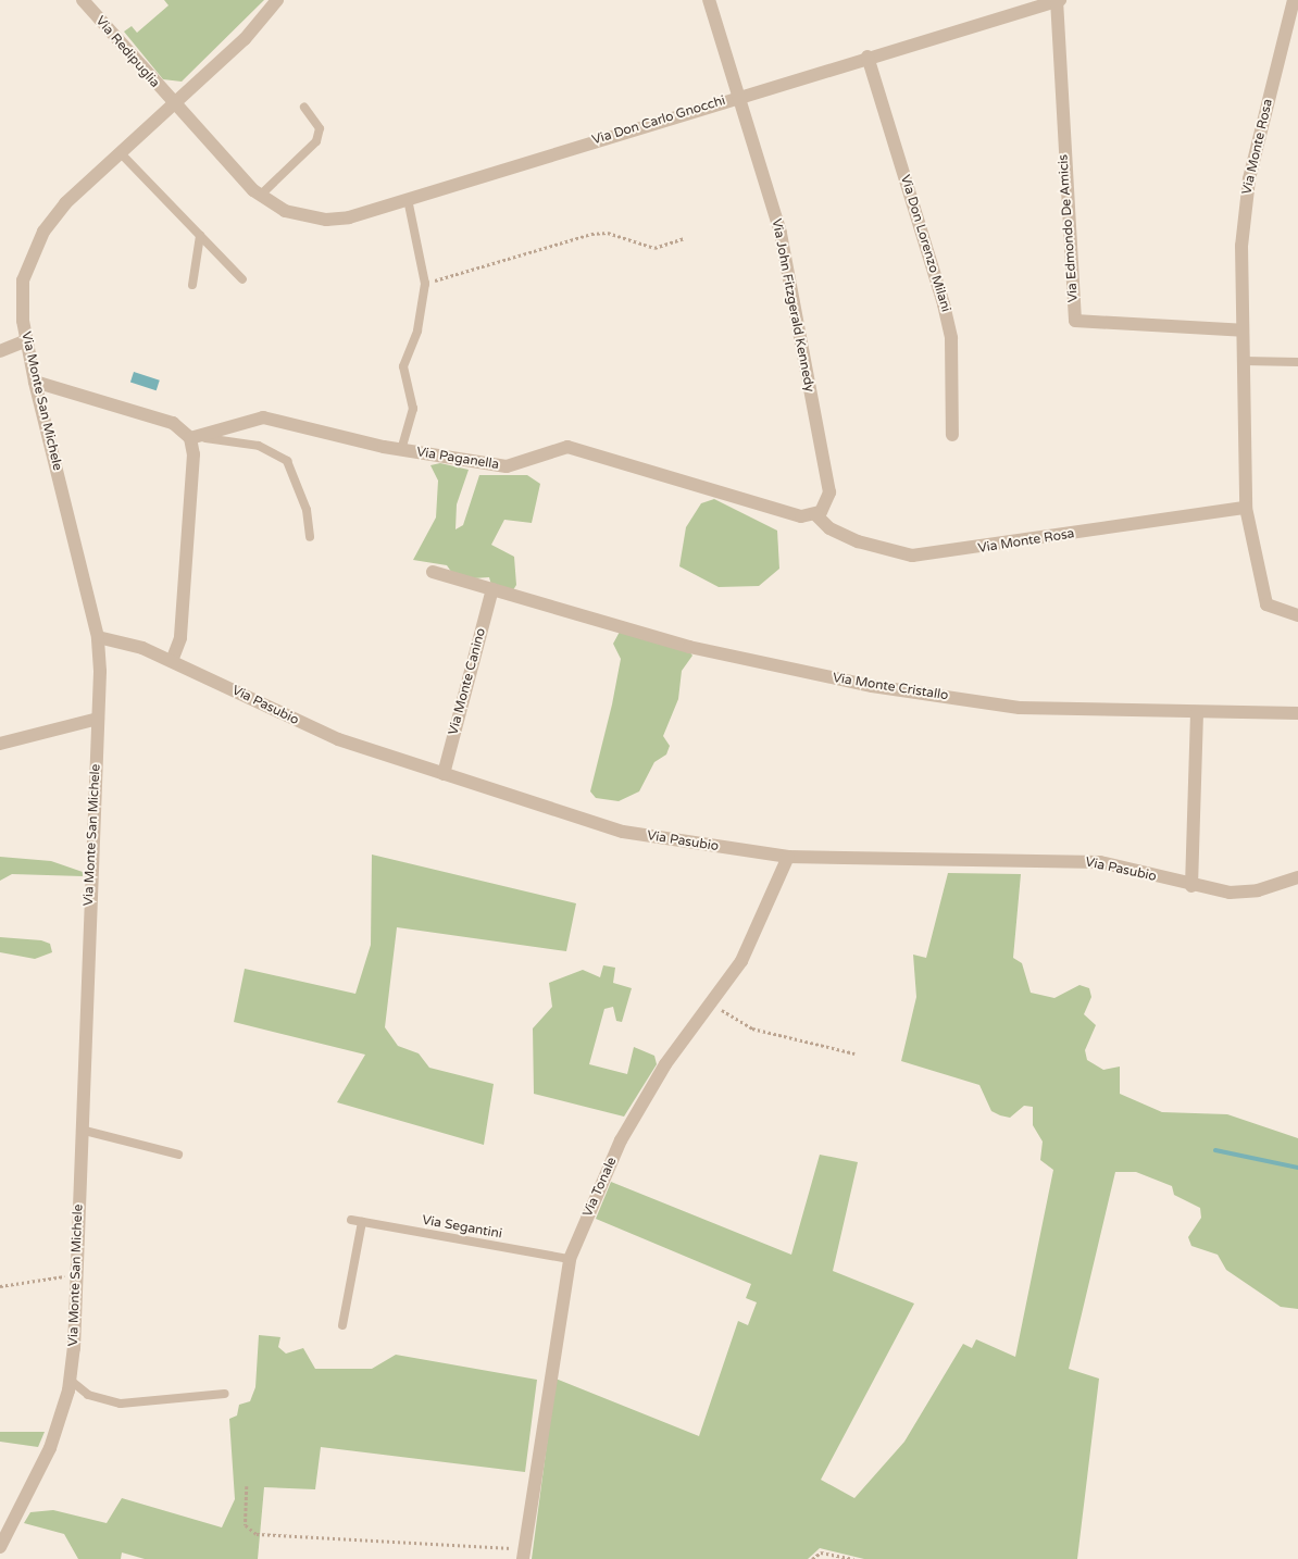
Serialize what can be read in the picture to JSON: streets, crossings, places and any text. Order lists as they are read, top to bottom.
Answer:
{
  "streets": {
    "street": [
      "Via Redipuglia",
      "Via Don Carlo Gnocchi",
      "Via Monte Rosa",
      "Via Edmondo De Amicis",
      "Via Don Lorenzo Milani",
      "Via John Fitzgerald Kennedy",
      "Via Monte San Michele",
      "Via Paganella",
      "Via Monte Canino",
      "Via Monte Cristallo",
      "Via Pasubio",
      "Via Tonale"
    ],
    "lane": ["Via Segantini"]
  },
  "crossings": [
    ["Via Redipuglia", "Via Don Carlo Gnocchi"],
    ["Via Redipuglia", "Via Monte San Michele"],
    ["Via Don Carlo Gnocchi", "Via Edmondo De Amicis"],
    ["Via Don Carlo Gnocchi", "Via Don Lorenzo Milani"],
    ["Via Don Carlo Gnocchi", "Via John Fitzgerald Kennedy"],
    ["Via Don Carlo Gnocchi", "Via Monte San Michele"],
    ["Via Monte Rosa", "Via Edmondo De Amicis"],
    ["Via Monte Rosa", "Via John Fitzgerald Kennedy"],
    ["Via Monte Rosa", "Via Paganella"],
    ["Via John Fitzgerald Kennedy", "Via Paganella"],
    ["Via Monte San Michele", "Via Pasubio"],
    ["Via Monte Canino", "Via Monte Cristallo"],
    ["Via Monte Canino", "Via Pasubio"],
    ["Via Pasubio", "Via Tonale"],
    ["Via Tonale", "Via Segantini"]
  ]
}
